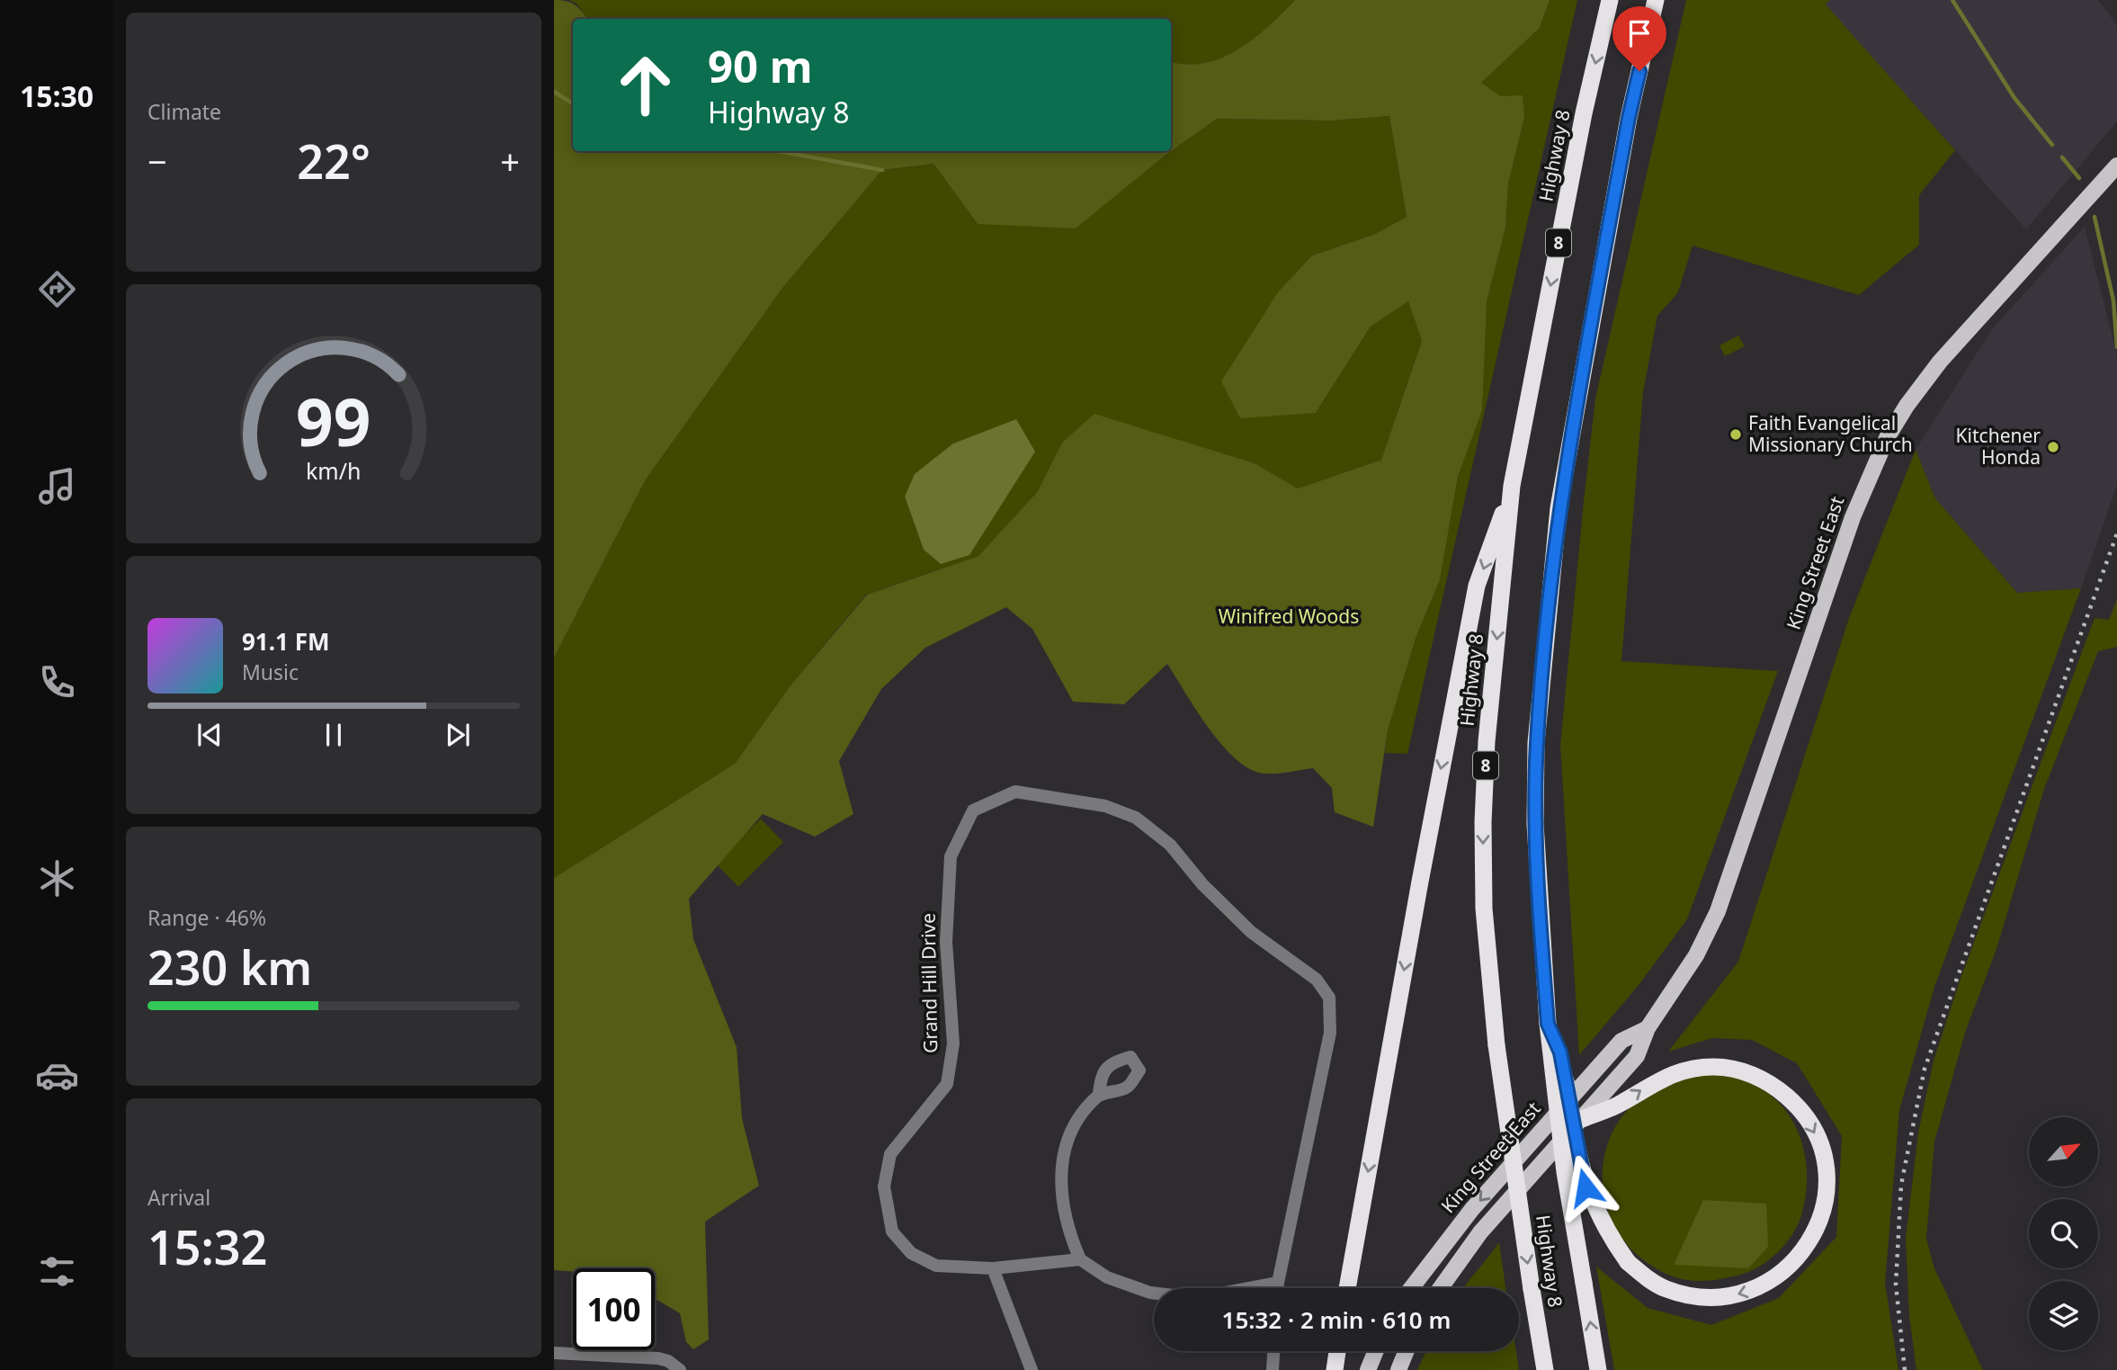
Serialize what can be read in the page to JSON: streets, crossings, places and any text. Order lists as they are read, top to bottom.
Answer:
{
  "streets": {
    "highway": ["Highway 8", "8"],
    "main road": ["King Street East"],
    "street": ["Grand Hill Drive"]
  },
  "parks": ["Winifred Woods"],
  "places": ["Faith Evangelical Missionary Church", "Kitchener Honda"],
  "north": "top right",
  "page": {
    "tabs": "15:30",
    "tile": [
      "Climate",
      ["Range · 46%", "230 km"],
      ["Arrival", "15:32"]
    ],
    "turn": ["90 m", "Highway 8"],
    "heat": ["−", "22°", "+"],
    "song": ["91.1 FM", "Music"],
    "limit": "100",
    "trip": "15:32 · 2 min · 610 m",
    "gauge": ["99", "km/h"]
  }
}
